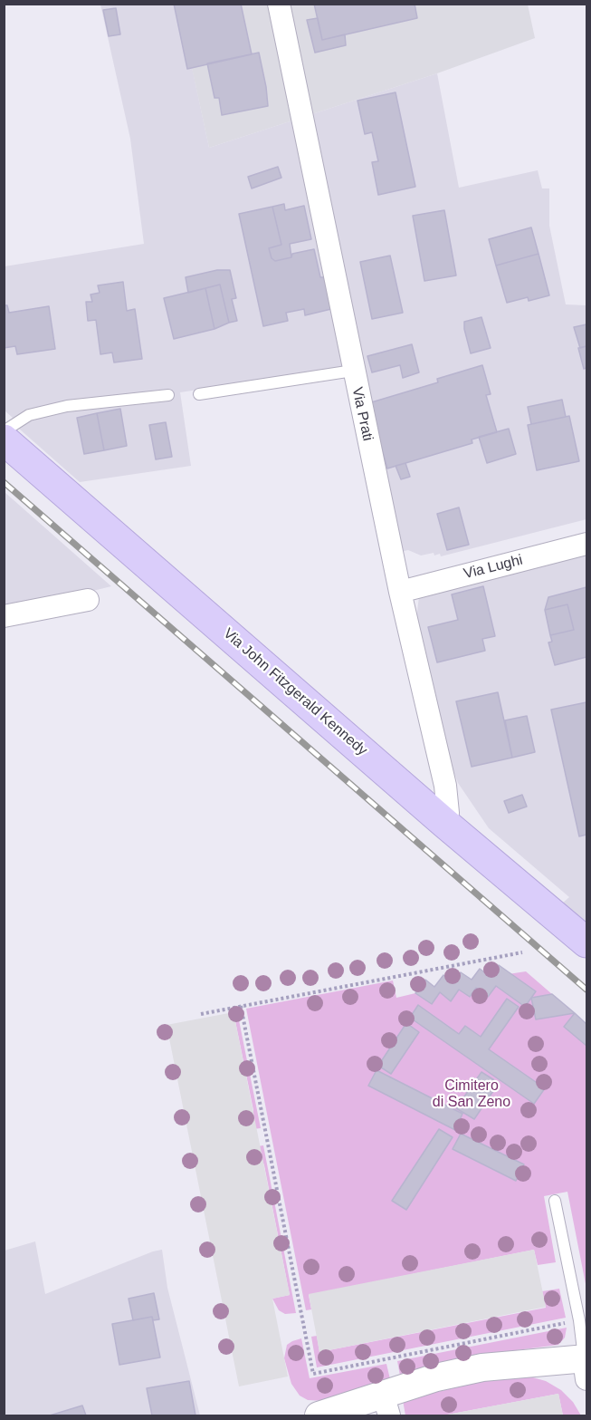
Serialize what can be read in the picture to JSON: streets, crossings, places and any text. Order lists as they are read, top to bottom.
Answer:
{
  "streets": {
    "main road": ["Via John Fitzgerald Kennedy"],
    "street": ["Via Prati", "Via Lughi"]
  },
  "crossings": [
    ["Via Prati", "Via Lughi"],
    ["Via Prati", "Via John Fitzgerald Kennedy"]
  ],
  "parks": ["Cimitero di San Zeno"]
}
